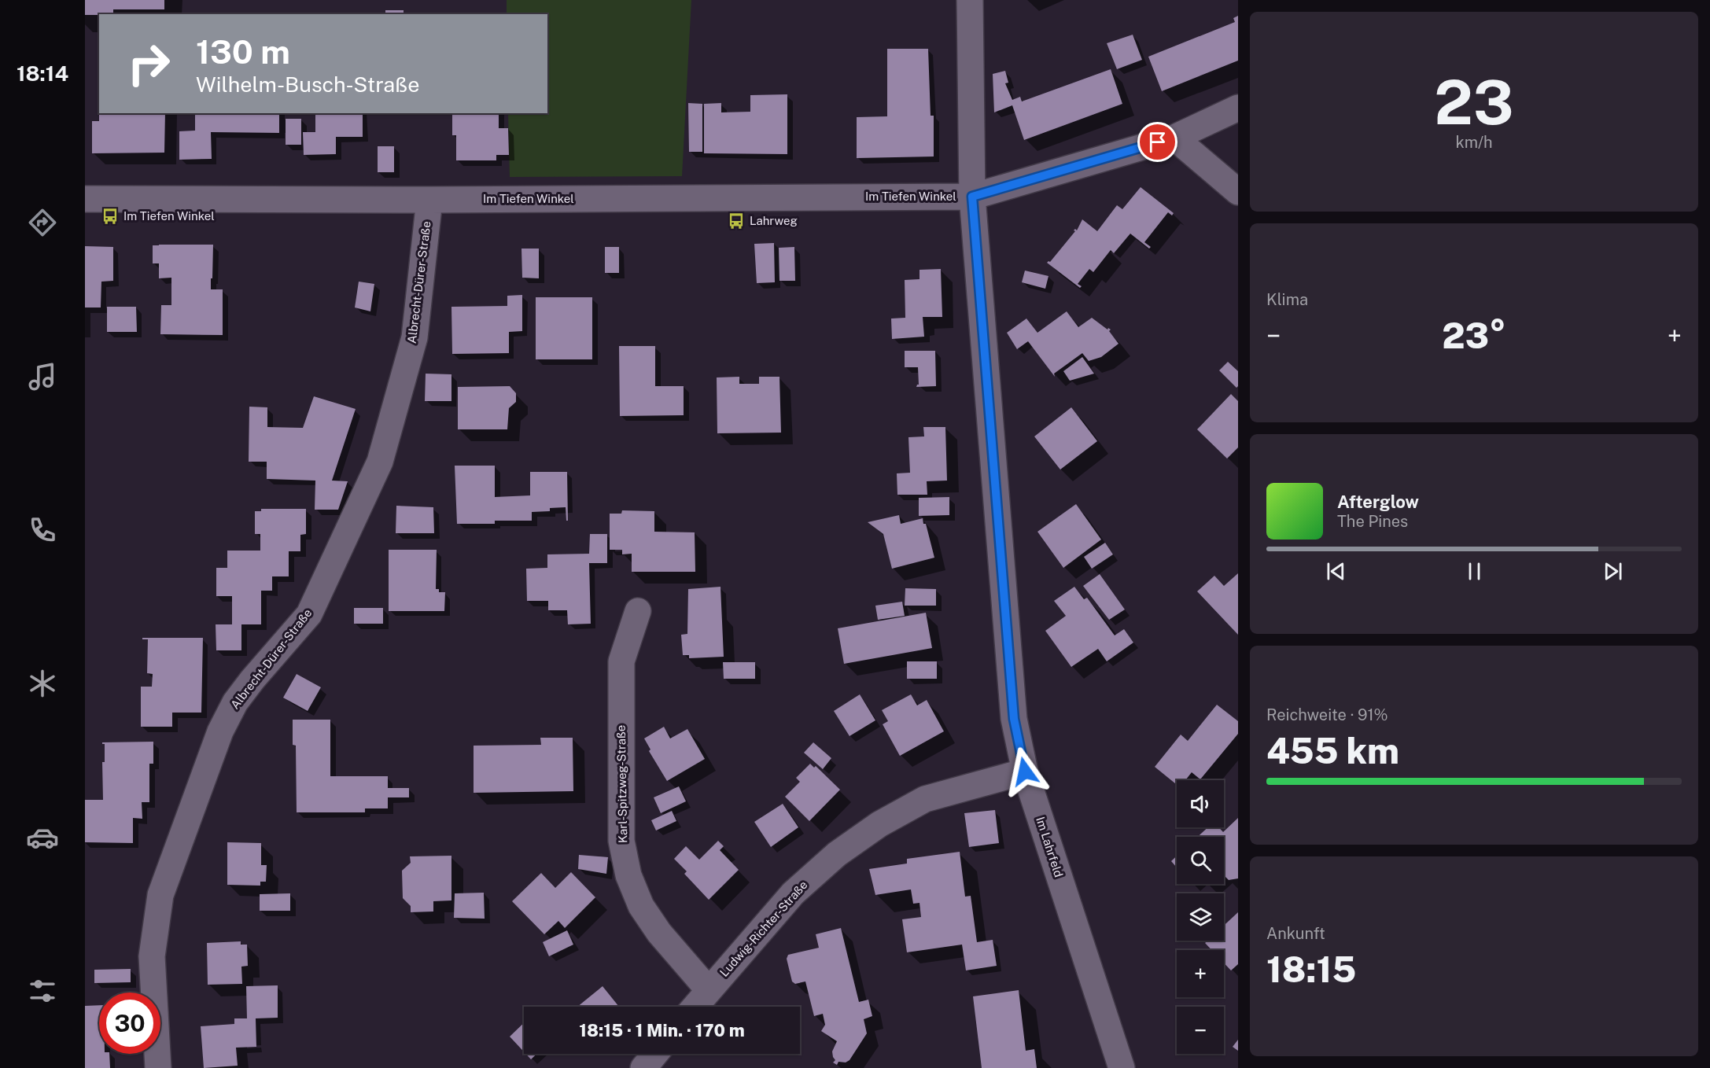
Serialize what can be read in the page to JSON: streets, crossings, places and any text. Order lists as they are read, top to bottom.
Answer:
{
  "streets": {
    "street": [
      "Im Tiefen Winkel",
      "Albrecht-Dürer-Straße",
      "Karl-Spitzweg-Straße",
      "Im Lahrfeld",
      "Ludwig-Richter-Straße"
    ]
  },
  "crossings": [
    ["Im Tiefen Winkel", "Albrecht-Dürer-Straße"],
    ["Im Tiefen Winkel", "Im Lahrfeld"],
    ["Karl-Spitzweg-Straße", "Ludwig-Richter-Straße"],
    ["Im Lahrfeld", "Ludwig-Richter-Straße"]
  ],
  "places": {
    "bus stop": ["Im Tiefen Winkel", "Lahrweg"]
  },
  "page": {
    "tabs": "18:14",
    "tile": [
      ["23", "km/h"],
      "Klima",
      ["Reichweite · 91%", "455 km"],
      ["Ankunft", "18:15"]
    ],
    "turn": ["130 m", "Wilhelm-Busch-Straße"],
    "heat": ["−", "23°", "+"],
    "song": ["Afterglow", "The Pines"],
    "map_buttons": ["+", "−"],
    "limit": "30",
    "trip": "18:15 · 1 Min. · 170 m"
  }
}
